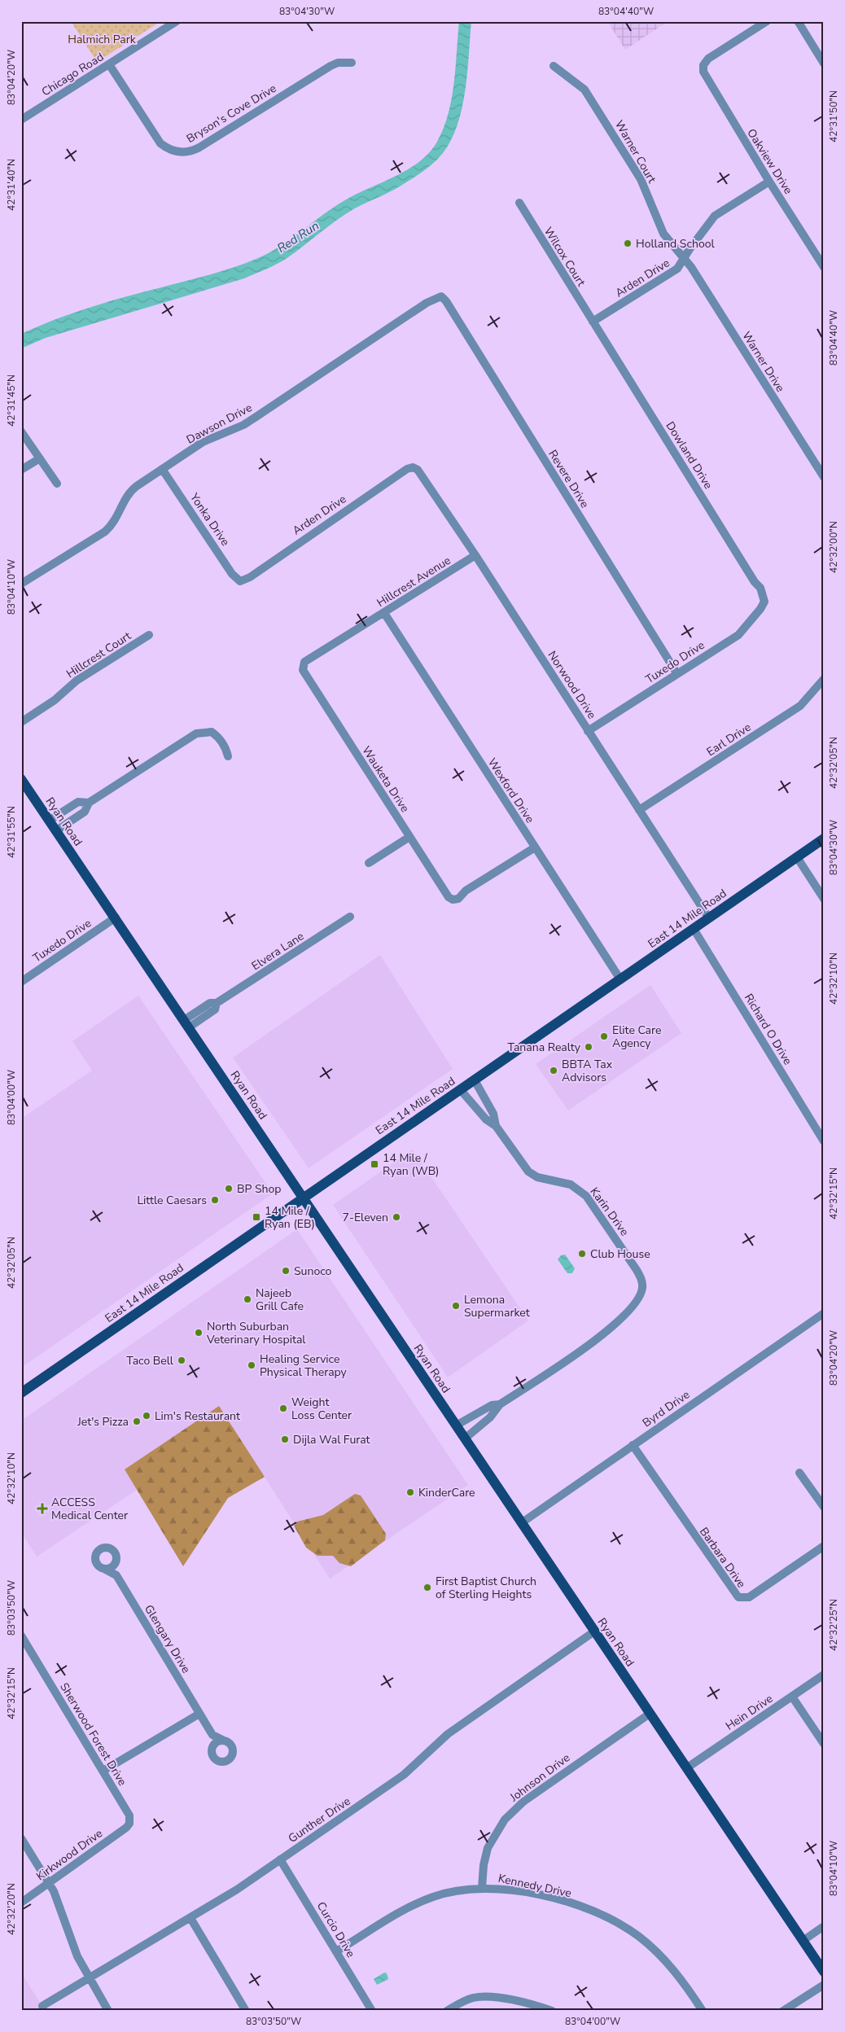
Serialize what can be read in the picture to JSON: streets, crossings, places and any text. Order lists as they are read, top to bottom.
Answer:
{
  "streets": {
    "main road": ["Ryan Road", "East 14 Mile Road"],
    "street": [
      "Chicago Road",
      "Bryson's Cove Drive",
      "Warner Court",
      "Oakview Drive",
      "Wilcox Court",
      "Arden Drive",
      "Warner Drive",
      "Dawson Drive",
      "Dowland Drive",
      "Revere Drive",
      "Yonka Drive",
      "Hillcrest Avenue",
      "Hillcrest Court",
      "Tuxedo Drive",
      "Norwood Drive",
      "Earl Drive",
      "Wauketa Drive",
      "Wexford Drive",
      "Elvera Lane",
      "Richard O Drive",
      "Karin Drive",
      "Byrd Drive",
      "Barbara Drive",
      "Glengary Drive",
      "Hein Drive",
      "Sherwood Forest Drive",
      "Johnson Drive",
      "Gunther Drive",
      "Kirkwood Drive",
      "Kennedy Drive",
      "Curcio Drive"
    ]
  },
  "crossings": [
    ["Chicago Road", "Bryson's Cove Drive"],
    ["Warner Court", "Arden Drive"],
    ["Warner Court", "Warner Drive"],
    ["Oakview Drive", "Arden Drive"],
    ["Wilcox Court", "Arden Drive"],
    ["Wilcox Court", "Dowland Drive"],
    ["Arden Drive", "Warner Drive"],
    ["Arden Drive", "Dowland Drive"],
    ["Arden Drive", "Yonka Drive"],
    ["Arden Drive", "Norwood Drive"],
    ["Dawson Drive", "Revere Drive"],
    ["Dawson Drive", "Yonka Drive"],
    ["Dowland Drive", "Tuxedo Drive"],
    ["Revere Drive", "Tuxedo Drive"],
    ["Hillcrest Avenue", "Norwood Drive"],
    ["Hillcrest Avenue", "Wauketa Drive"],
    ["Hillcrest Avenue", "Wexford Drive"],
    ["Tuxedo Drive", "Norwood Drive"],
    ["Tuxedo Drive", "Ryan Road"],
    ["Norwood Drive", "Earl Drive"],
    ["Norwood Drive", "East 14 Mile Road"],
    ["Wauketa Drive", "Wexford Drive"],
    ["Wexford Drive", "East 14 Mile Road"],
    ["Ryan Road", "East 14 Mile Road"],
    ["Ryan Road", "Elvera Lane"],
    ["Ryan Road", "Karin Drive"],
    ["Ryan Road", "Byrd Drive"],
    ["Ryan Road", "Hein Drive"],
    ["Ryan Road", "Johnson Drive"],
    ["Ryan Road", "Gunther Drive"],
    ["East 14 Mile Road", "Richard O Drive"],
    ["East 14 Mile Road", "Karin Drive"],
    ["Byrd Drive", "Barbara Drive"],
    ["Sherwood Forest Drive", "Kirkwood Drive"],
    ["Johnson Drive", "Kennedy Drive"],
    ["Gunther Drive", "Curcio Drive"],
    ["Kennedy Drive", "Curcio Drive"]
  ],
  "water": ["Red Run"],
  "parks": ["Halmich Park"],
  "places": {
    "other": [
      "Holland School",
      "Elite Care Agency",
      "Tanana Realty",
      "BBTA Tax Advisors",
      "BP Shop",
      "Little Caesars",
      "7-Eleven",
      "Club House",
      "Sunoco",
      "Najeeb Grill Cafe",
      "Lemona Supermarket",
      "North Suburban Veterinary Hospital",
      "Taco Bell",
      "Healing Service Physical Therapy",
      "Weight Loss Center",
      "Lim's Restaurant",
      "Jet's Pizza",
      "Dijla Wal Furat",
      "KinderCare",
      "First Baptist Church of Sterling Heights"
    ],
    "transit": ["14 Mile / Ryan (WB)", "14 Mile / Ryan (EB)"],
    "health": ["ACCESS Medical Center"]
  },
  "coordinates": [
    "83°04'30\"W",
    "83°04'40\"W",
    "83°04'20\"W",
    "42°31'50\"N",
    "42°31'40\"N",
    "42°31'45\"N",
    "42°32'00\"N",
    "83°04'10\"W",
    "42°32'05\"N",
    "42°31'55\"N",
    "42°32'10\"N",
    "83°04'00\"W",
    "42°32'15\"N",
    "83°03'50\"W",
    "42°32'25\"N",
    "42°32'20\"N"
  ]
}
